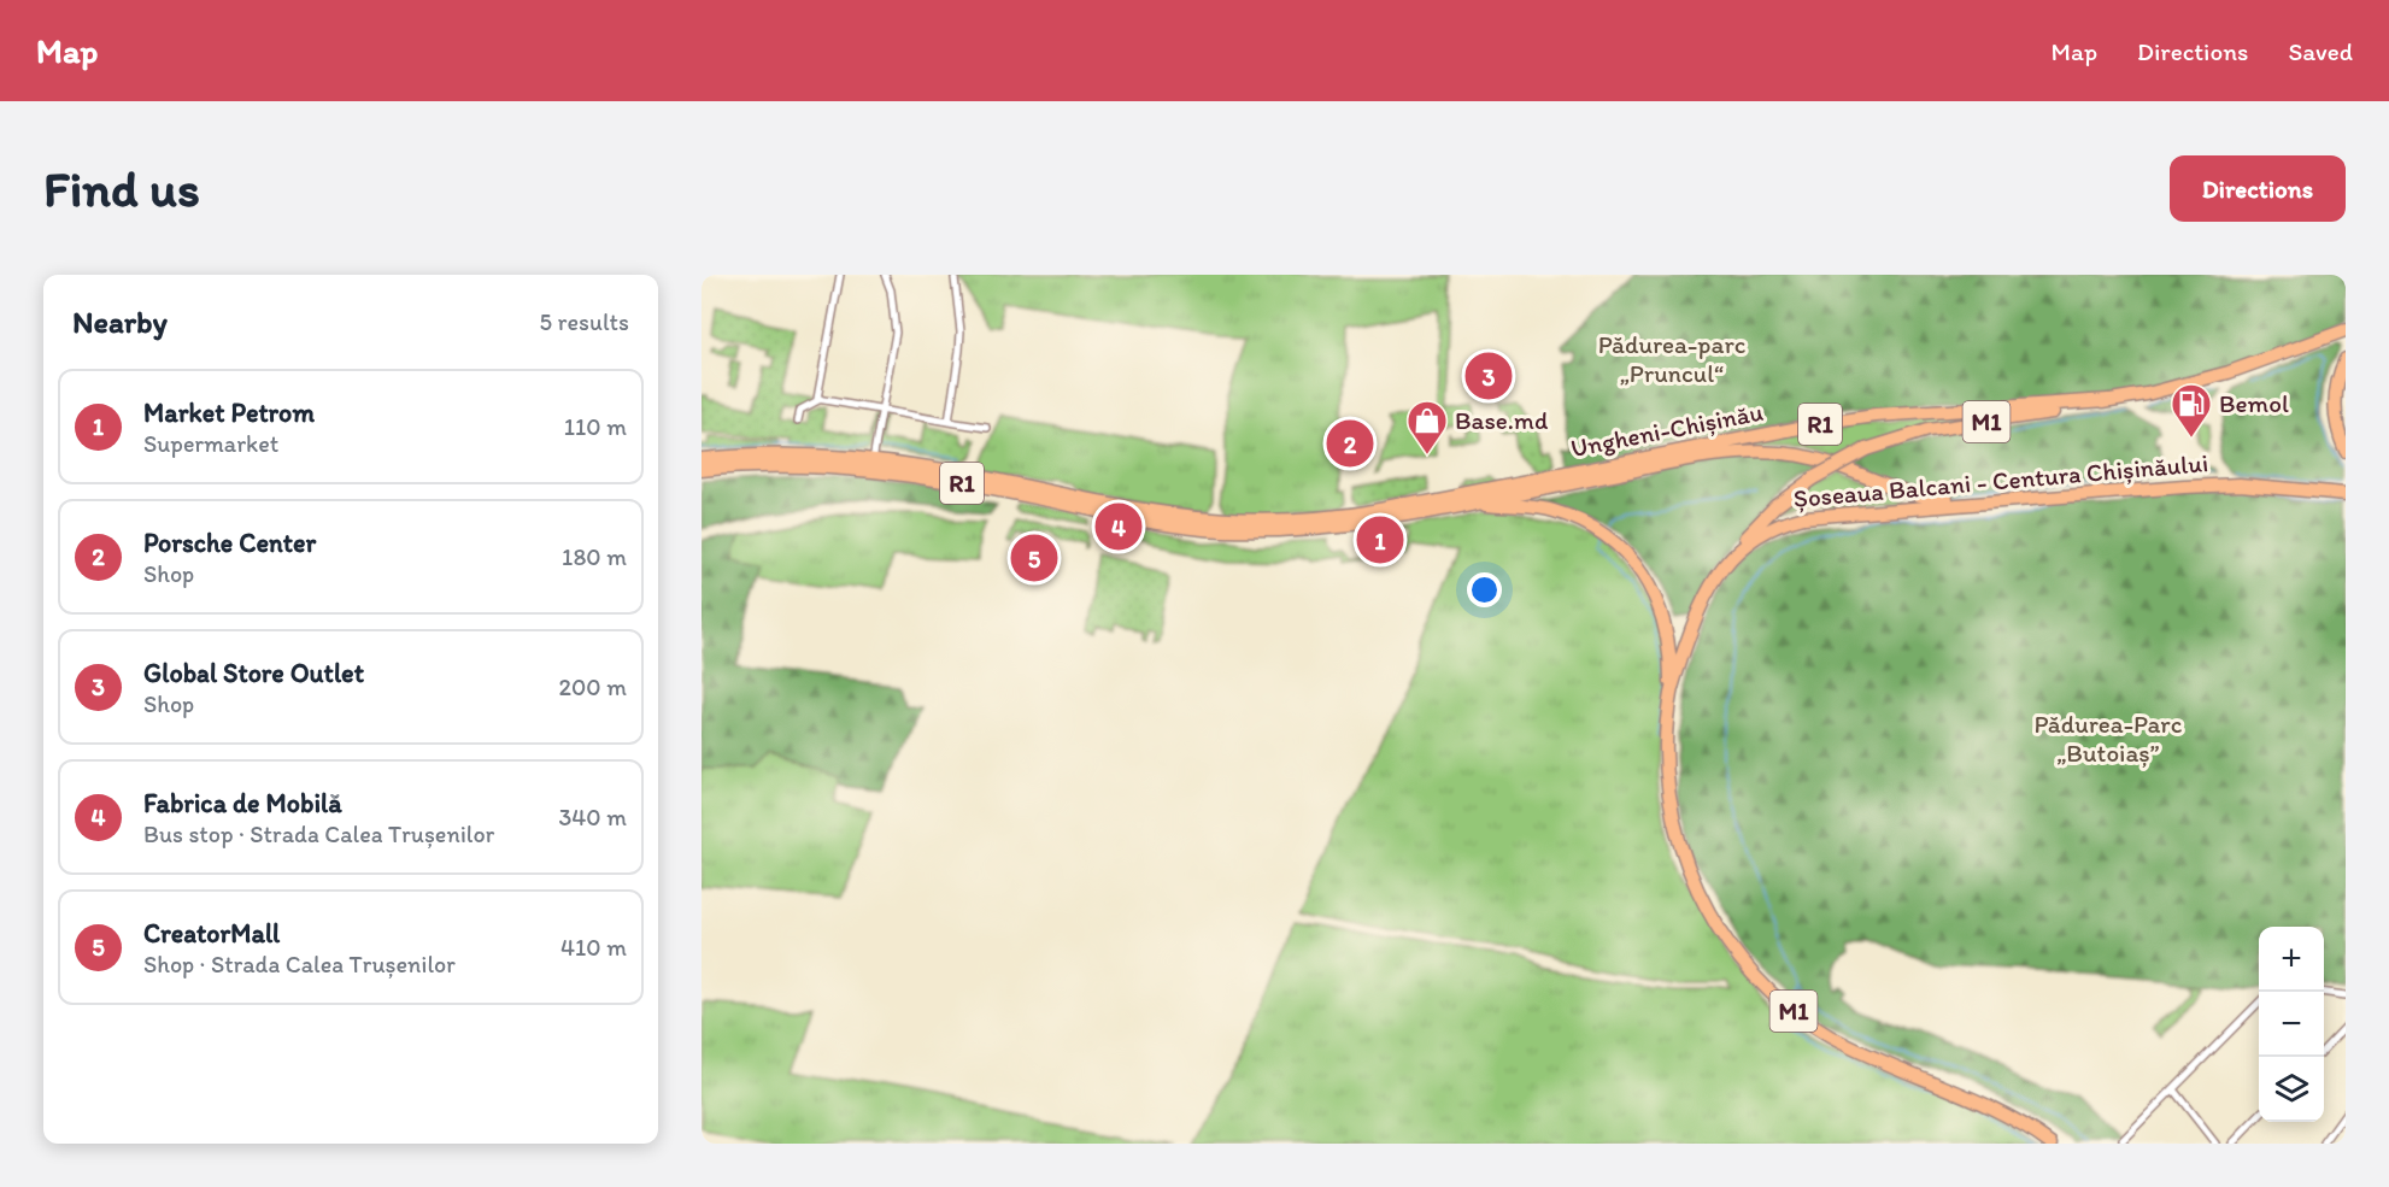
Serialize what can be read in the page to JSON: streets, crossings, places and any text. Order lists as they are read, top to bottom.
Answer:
{
  "streets": {
    "highway": [
      "M1",
      "R1",
      "Ungheni-Chișinău",
      "Șoseaua Balcani - Centura Chișinăului"
    ]
  },
  "crossings": [
    ["R1", "Ungheni-Chișinău"],
    ["Ungheni-Chișinău", "Șoseaua Balcani - Centura Chișinăului"]
  ],
  "parks": ["Pădurea-parc „Pruncul“", "Pădurea-Parc „Butoiaș”"],
  "places": {
    "fuel station": ["Bemol"],
    "shop": ["Base.md"]
  },
  "page": {
    "header": "Map",
    "nav": ["Map", "Directions", "Saved"],
    "buttons": "Directions",
    "title": "Find us",
    "heading": ["Nearby", "5 results"],
    "pins": [
      "3",
      "2",
      "4",
      "1",
      "5"
    ],
    "list": [
      {
        "mark": "1",
        "name": "Market Petrom",
        "note": "Supermarket",
        "value": "110 m"
      },
      {
        "mark": "2",
        "name": "Porsche Center",
        "note": "Shop",
        "value": "180 m"
      },
      {
        "mark": "3",
        "name": "Global Store Outlet",
        "note": "Shop",
        "value": "200 m"
      },
      {
        "mark": "4",
        "name": "Fabrica de Mobilă",
        "note": "Bus stop · Strada Calea Trușenilor",
        "value": "340 m"
      },
      {
        "mark": "5",
        "name": "CreatorMall",
        "note": "Shop · Strada Calea Trușenilor",
        "value": "410 m"
      }
    ],
    "map_buttons": ["+", "−"]
  }
}
